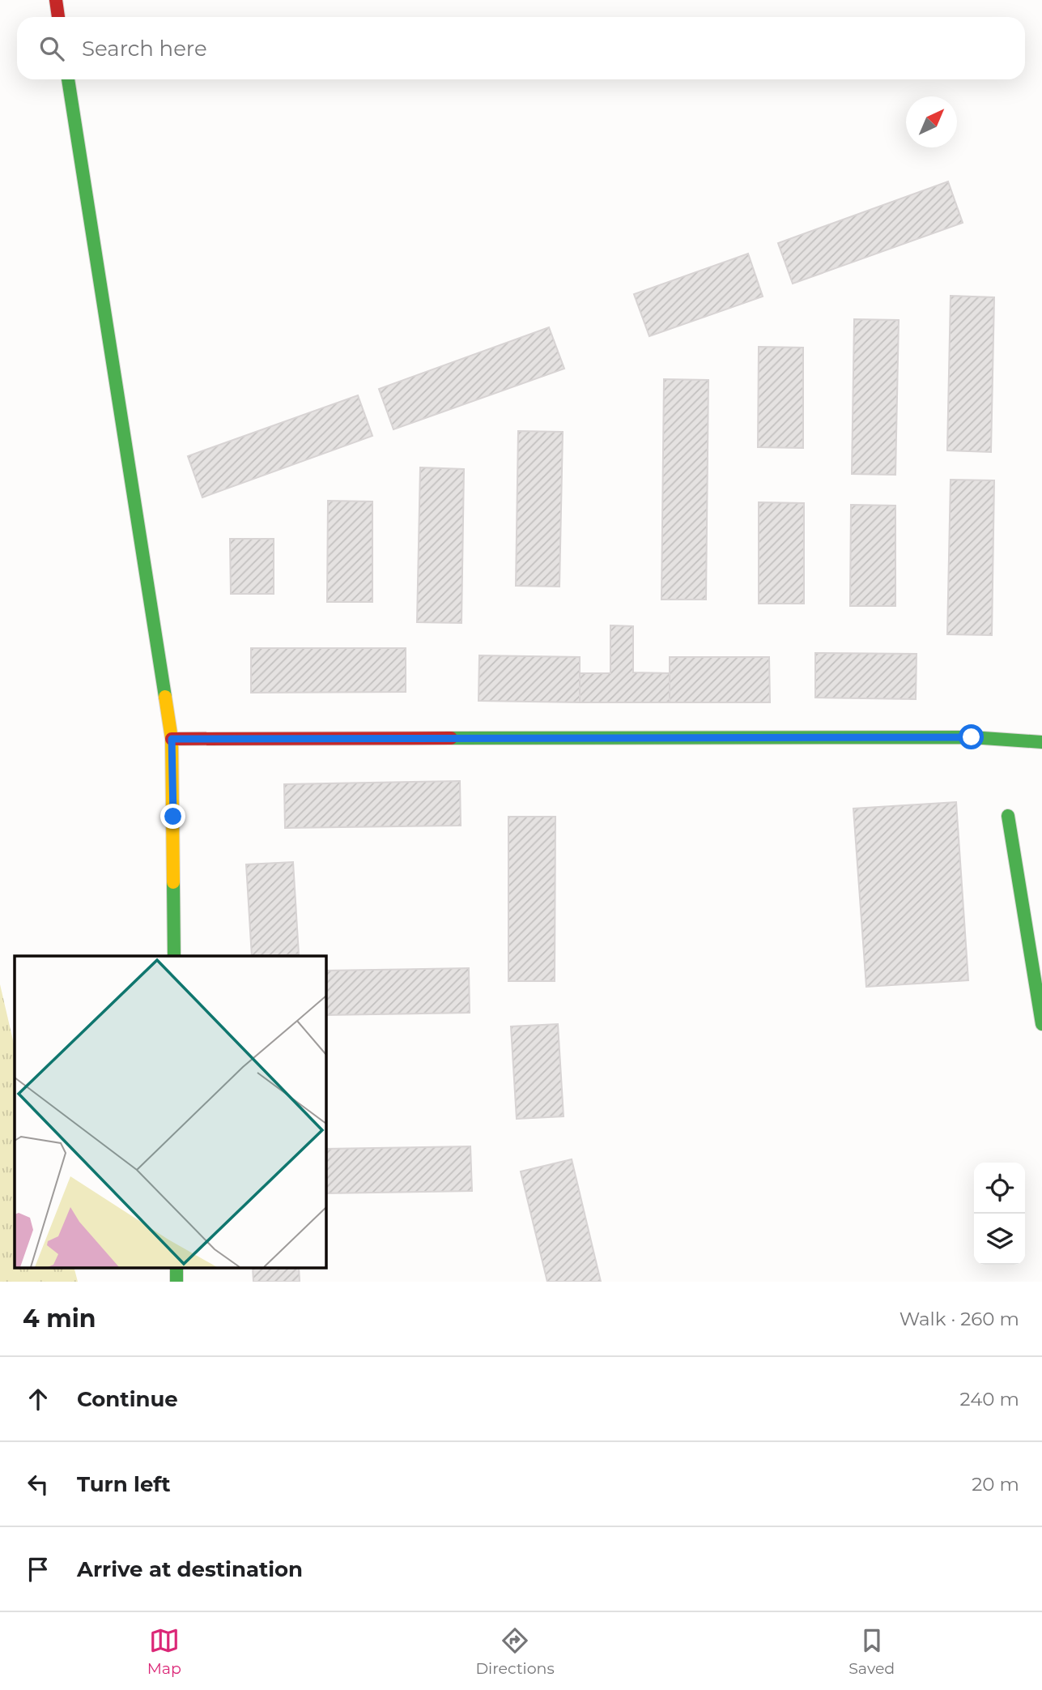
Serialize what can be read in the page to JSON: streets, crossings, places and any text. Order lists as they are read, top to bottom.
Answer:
{
  "north": "top right",
  "page": {
    "search": "Search here",
    "heading": ["4 min", "Walk · 260 m"],
    "list": [
      ["Continue", "240 m"],
      ["Turn left", "20 m"],
      "Arrive at destination"
    ],
    "nav": ["Map", "Directions", "Saved"]
  }
}
